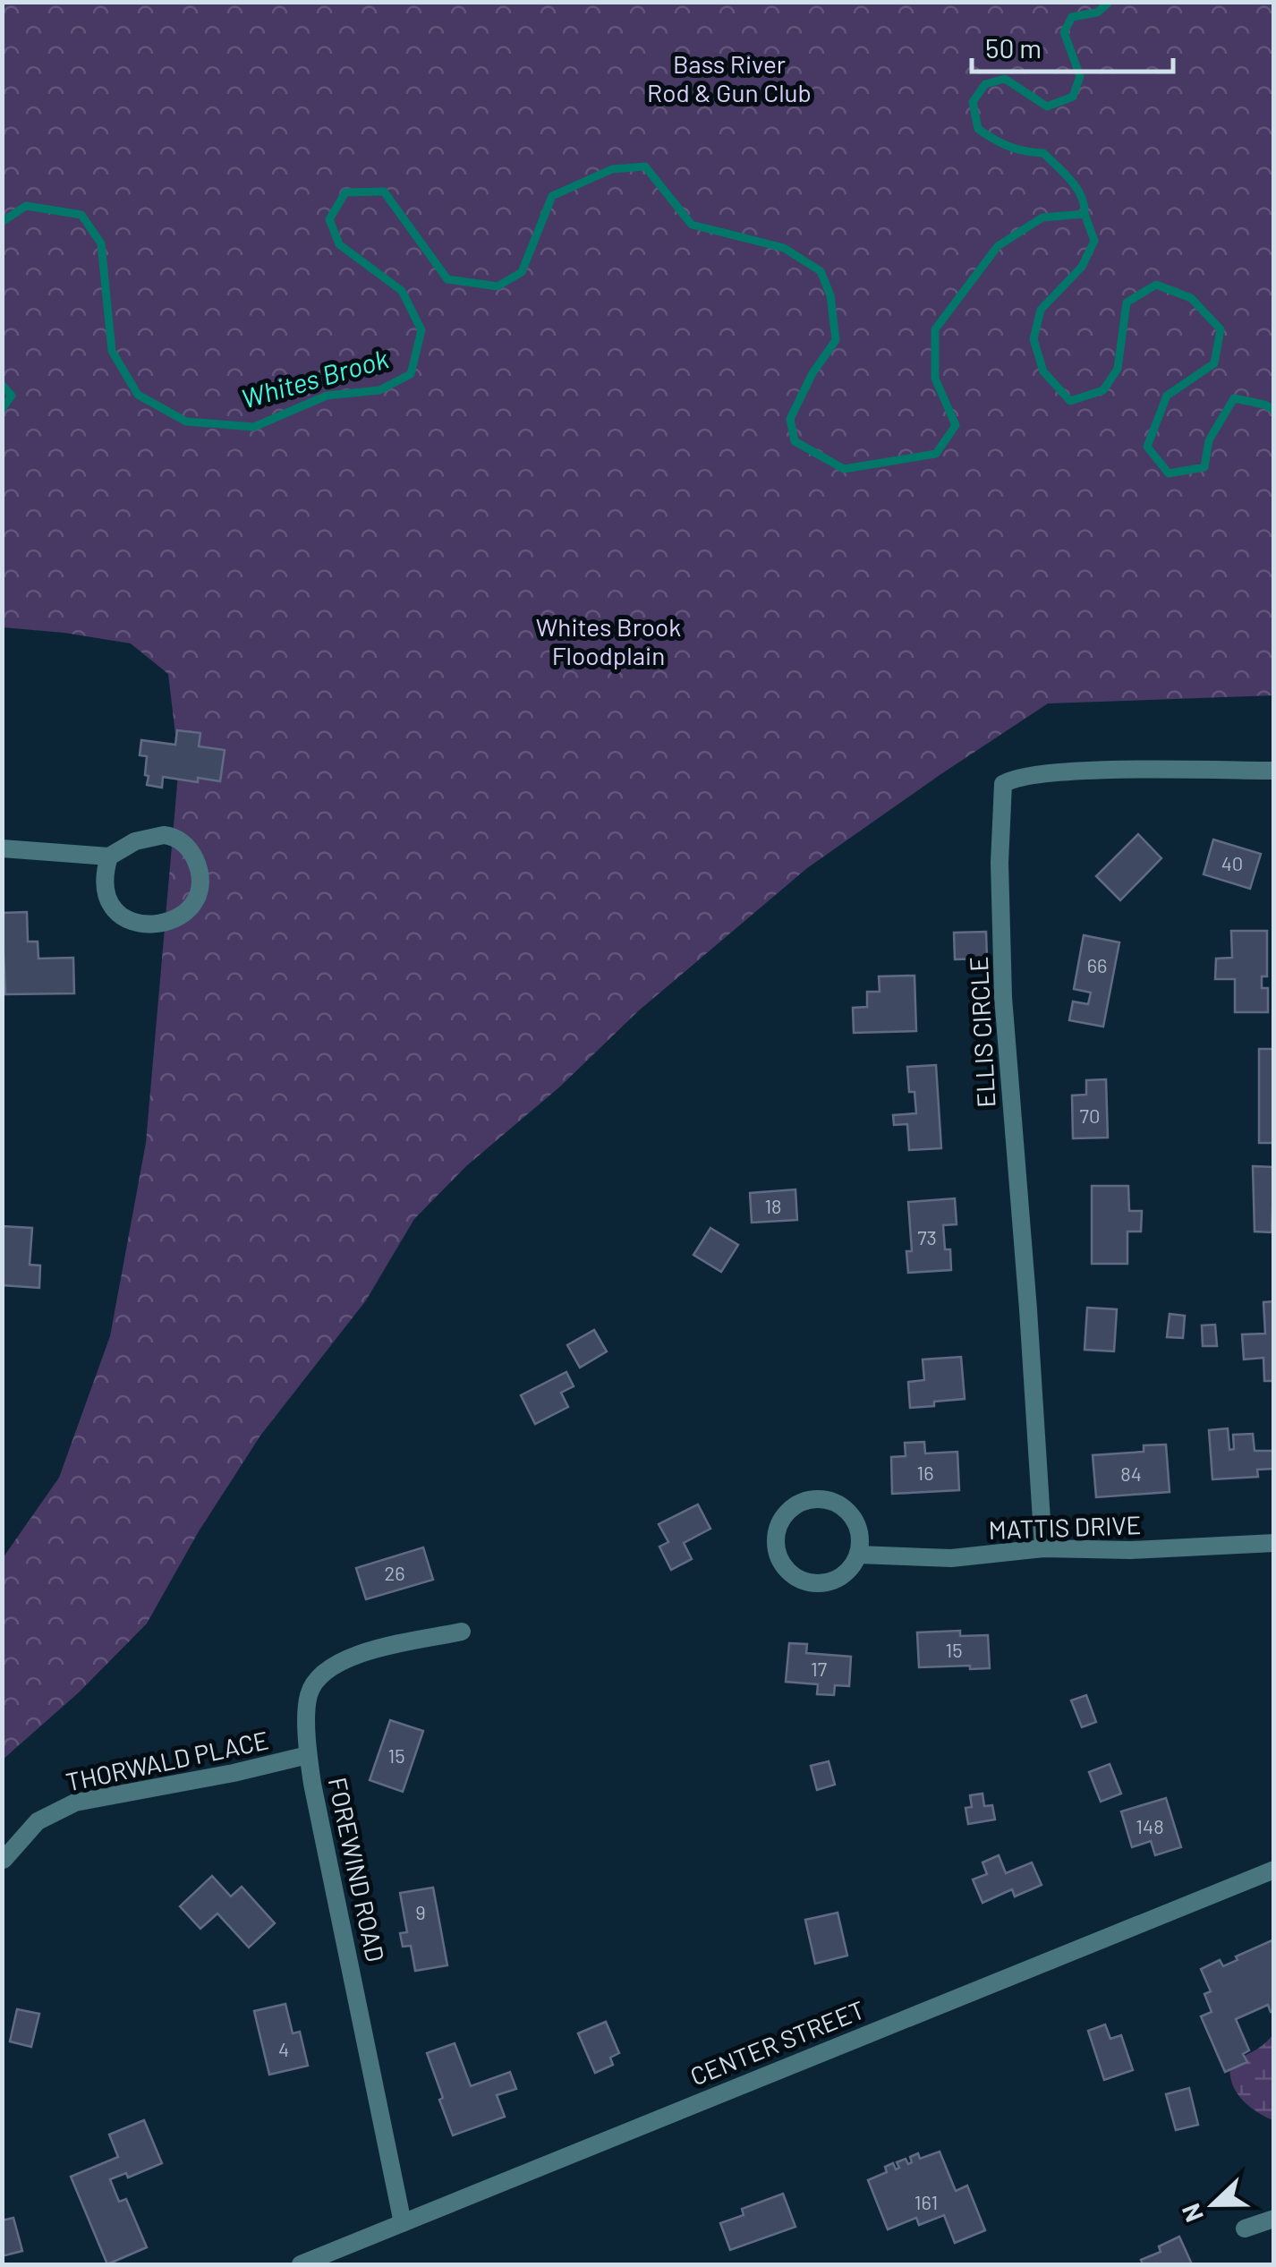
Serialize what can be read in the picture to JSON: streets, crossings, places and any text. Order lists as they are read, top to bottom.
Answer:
{
  "streets": {
    "street": [
      "ELLIS CIRCLE",
      "MATTIS DRIVE",
      "THORWALD PLACE",
      "FOREWIND ROAD",
      "CENTER STREET"
    ]
  },
  "crossings": [
    ["ELLIS CIRCLE", "MATTIS DRIVE"],
    ["THORWALD PLACE", "FOREWIND ROAD"],
    ["FOREWIND ROAD", "CENTER STREET"]
  ],
  "water": ["Whites Brook"],
  "parks": ["Bass River Rod & Gun Club", "Whites Brook Floodplain"],
  "house_numbers": [
    "40",
    "66",
    "70",
    "18",
    "73",
    "16",
    "84",
    "26",
    "15",
    "17",
    "15",
    "148",
    "9",
    "4",
    "161"
  ],
  "scale_bar": "50 m",
  "north": "left"
}
